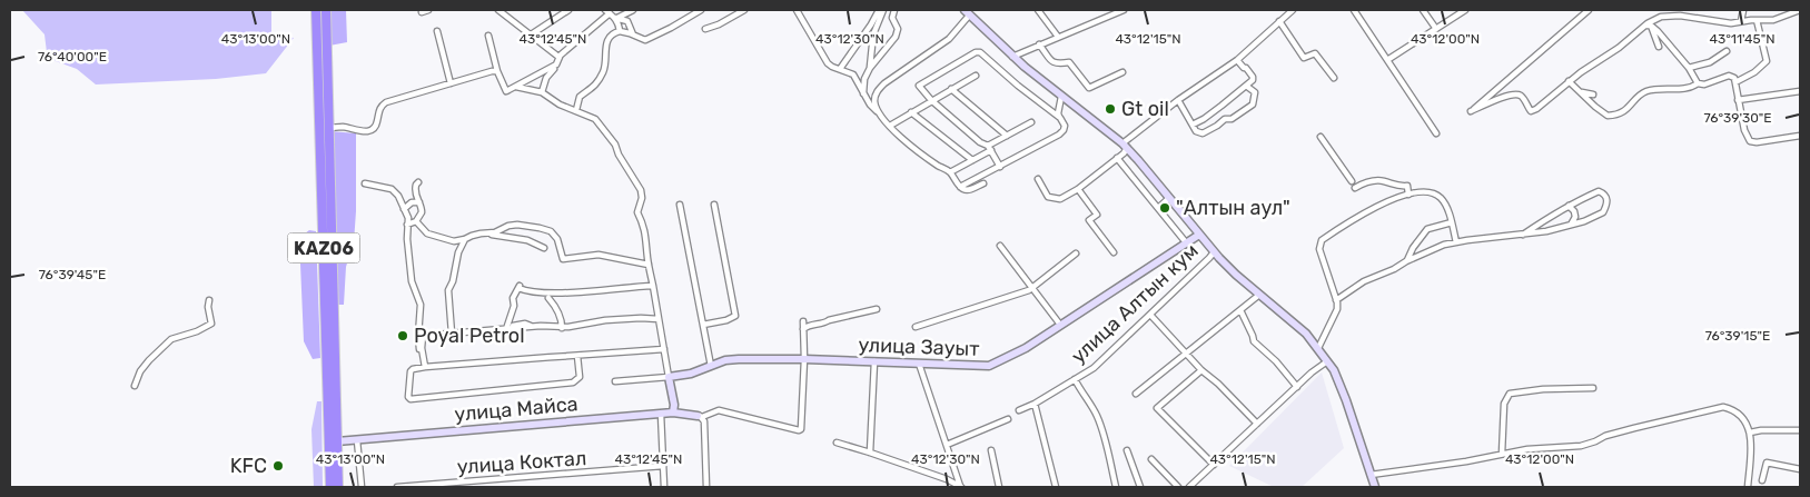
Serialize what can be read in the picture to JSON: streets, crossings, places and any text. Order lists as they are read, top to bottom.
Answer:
{
  "streets": {
    "highway": ["KАZ06"],
    "street": [
      "улица Алтын кум",
      "улица Зауыт",
      "улица Майса",
      "улица Коктал"
    ]
  },
  "crossings": [
    ["KАZ06", "улица Майса"]
  ],
  "places": [
    "Gt oil",
    "\"Алтын аул\"",
    "Poyal Petrol",
    "KFC"
  ],
  "coordinates": [
    "43°13'00\"N",
    "43°12'45\"N",
    "43°12'30\"N",
    "43°12'15\"N",
    "43°12'00\"N",
    "43°11'45\"N",
    "76°40'00\"E",
    "76°39'30\"E",
    "76°39'45\"E",
    "76°39'15\"E"
  ]
}
